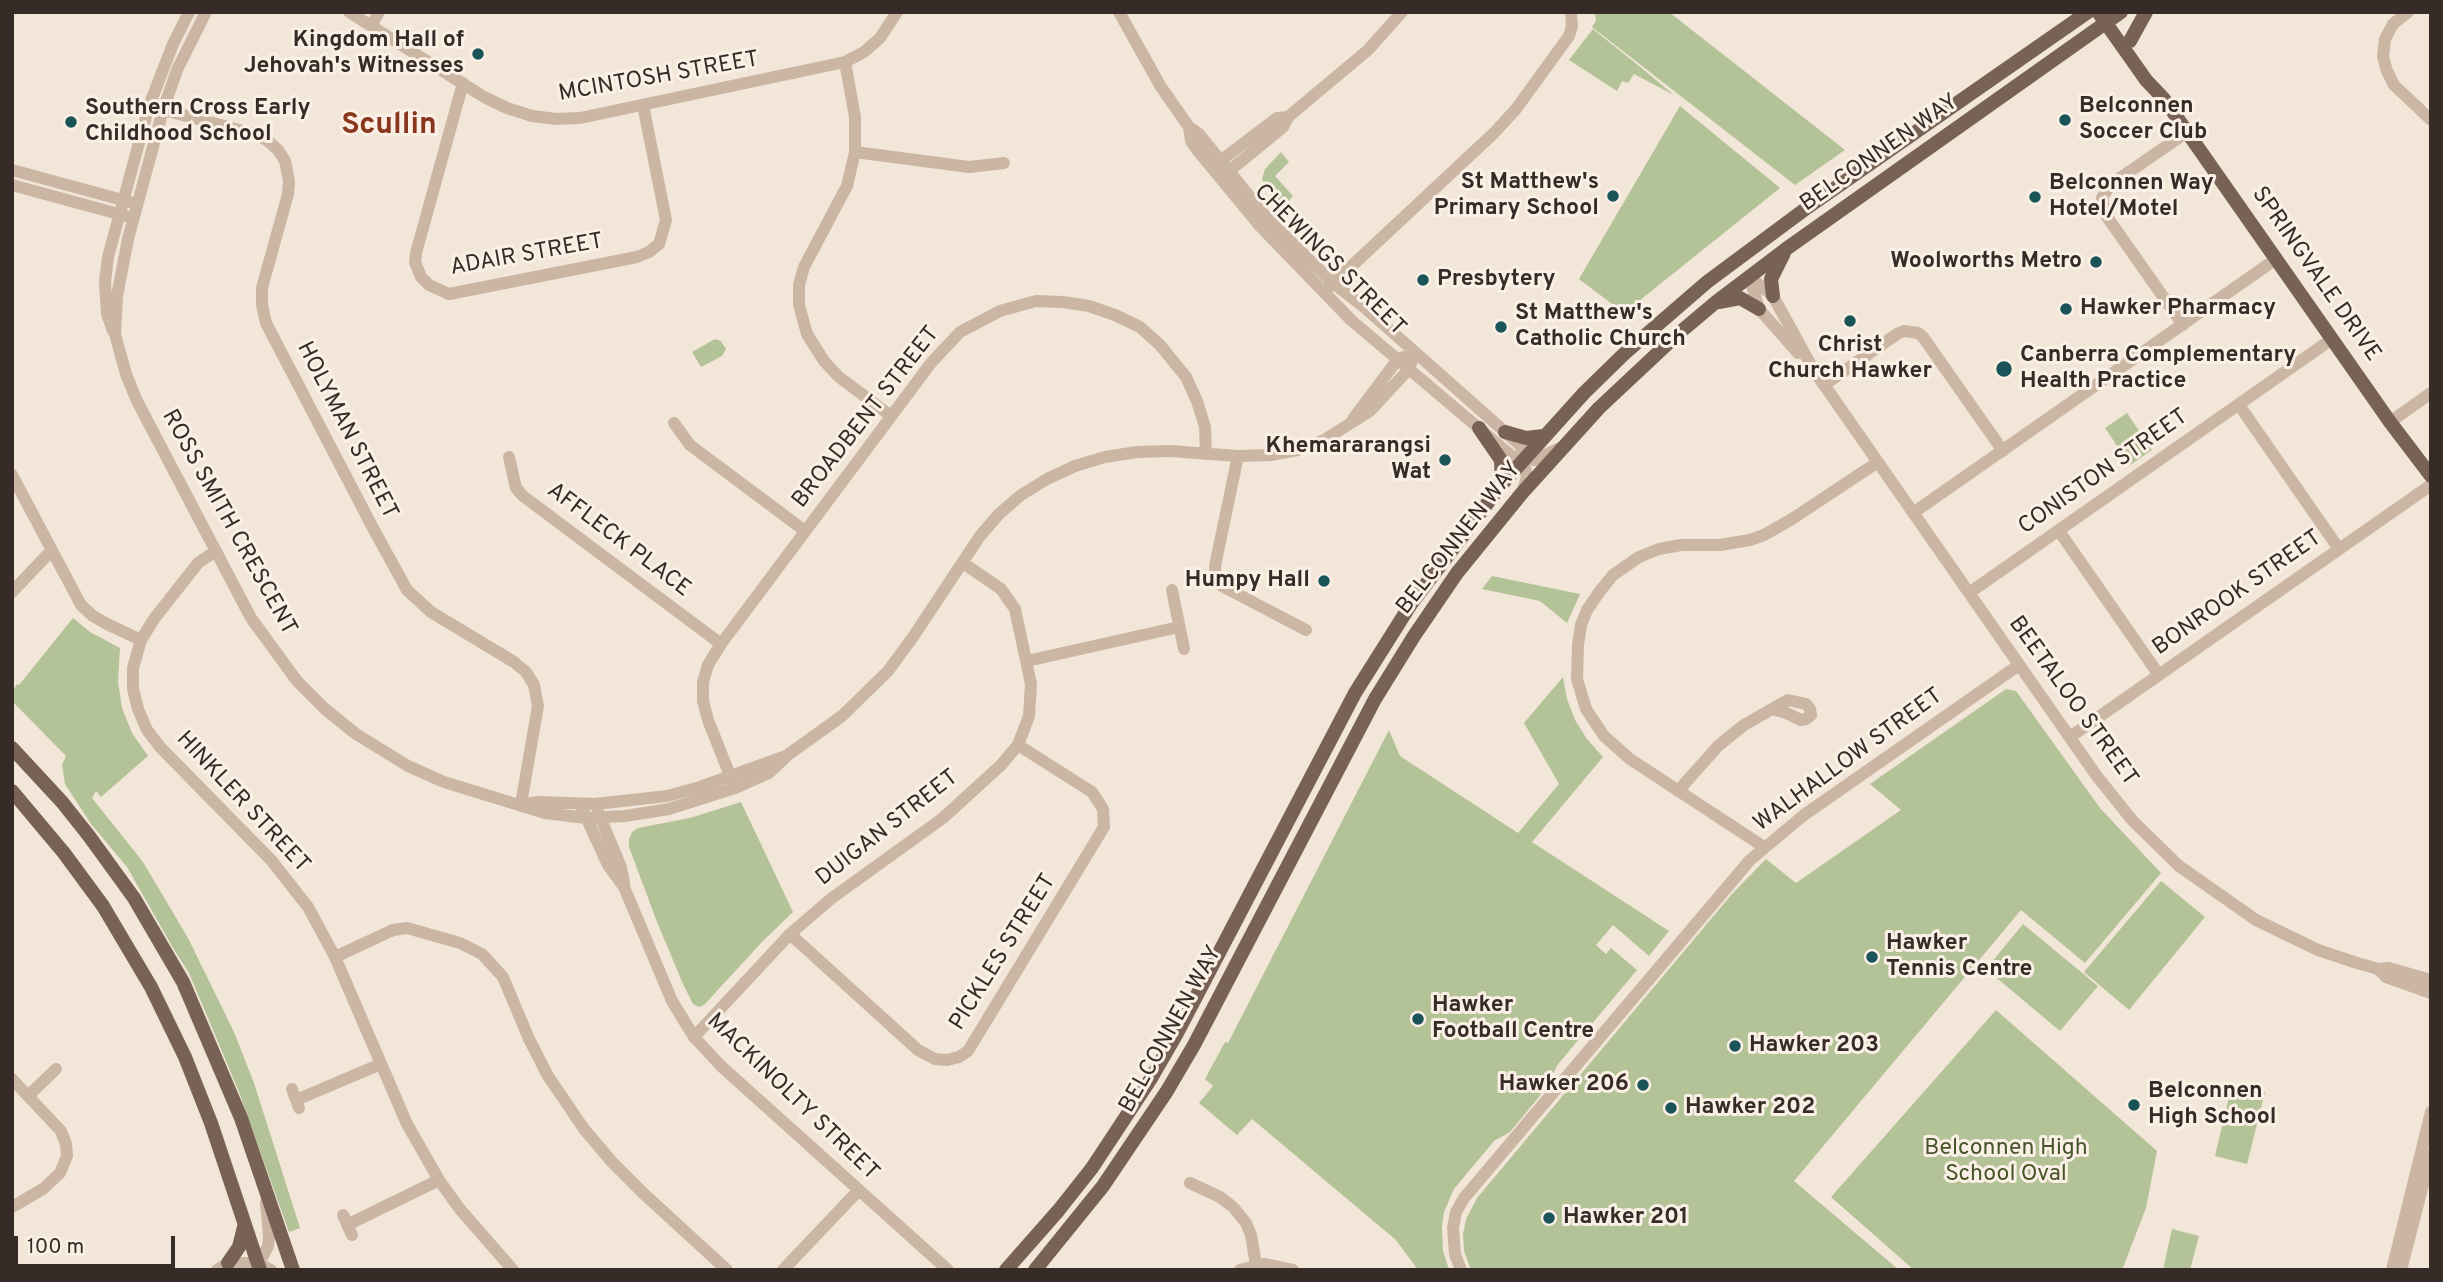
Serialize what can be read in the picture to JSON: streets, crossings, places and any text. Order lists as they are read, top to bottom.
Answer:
{
  "streets": {
    "main road": ["BELCONNEN WAY", "SPRINGVALE DRIVE"],
    "street": [
      "MCINTOSH STREET",
      "ADAIR STREET",
      "CHEWINGS STREET",
      "BROADBENT STREET",
      "HOLYMAN STREET",
      "CONISTON STREET",
      "ROSS SMITH CRESCENT",
      "AFFLECK PLACE",
      "BONROOK STREET",
      "BEETALOO STREET",
      "WALHALLOW STREET",
      "HINKLER STREET",
      "DUIGAN STREET",
      "PICKLES STREET",
      "MACKINOLTY STREET"
    ]
  },
  "crossings": [
    ["MCINTOSH STREET", "ADAIR STREET"],
    ["BELCONNEN WAY", "CHEWINGS STREET"],
    ["BELCONNEN WAY", "SPRINGVALE DRIVE"],
    ["BELCONNEN WAY", "BEETALOO STREET"],
    ["CHEWINGS STREET", "ROSS SMITH CRESCENT"],
    ["SPRINGVALE DRIVE", "CONISTON STREET"],
    ["BROADBENT STREET", "ROSS SMITH CRESCENT"],
    ["BROADBENT STREET", "AFFLECK PLACE"],
    ["HOLYMAN STREET", "ROSS SMITH CRESCENT"],
    ["CONISTON STREET", "BEETALOO STREET"],
    ["ROSS SMITH CRESCENT", "HINKLER STREET"],
    ["ROSS SMITH CRESCENT", "DUIGAN STREET"],
    ["ROSS SMITH CRESCENT", "MACKINOLTY STREET"],
    ["BONROOK STREET", "BEETALOO STREET"],
    ["BEETALOO STREET", "WALHALLOW STREET"],
    ["DUIGAN STREET", "PICKLES STREET"],
    ["DUIGAN STREET", "MACKINOLTY STREET"]
  ],
  "districts": ["Scullin"],
  "parks": ["Belconnen High School Oval"],
  "places": [
    "Kingdom Hall of Jehovah's Witnesses",
    "Belconnen Soccer Club",
    "Southern Cross Early Childhood School",
    "St Matthew's Primary School",
    "Belconnen Way Hotel/Motel",
    "Woolworths Metro",
    "Presbytery",
    "Hawker Pharmacy",
    "Christ Church Hawker",
    "St Matthew's Catholic Church",
    "Canberra Complementary Health Practice",
    "Khemararangsi Wat",
    "Humpy Hall",
    "Hawker Tennis Centre",
    "Hawker Football Centre",
    "Hawker 203",
    "Hawker 206",
    "Belconnen High School",
    "Hawker 202",
    "Hawker 201"
  ],
  "scale_bar": "100 m"
}
